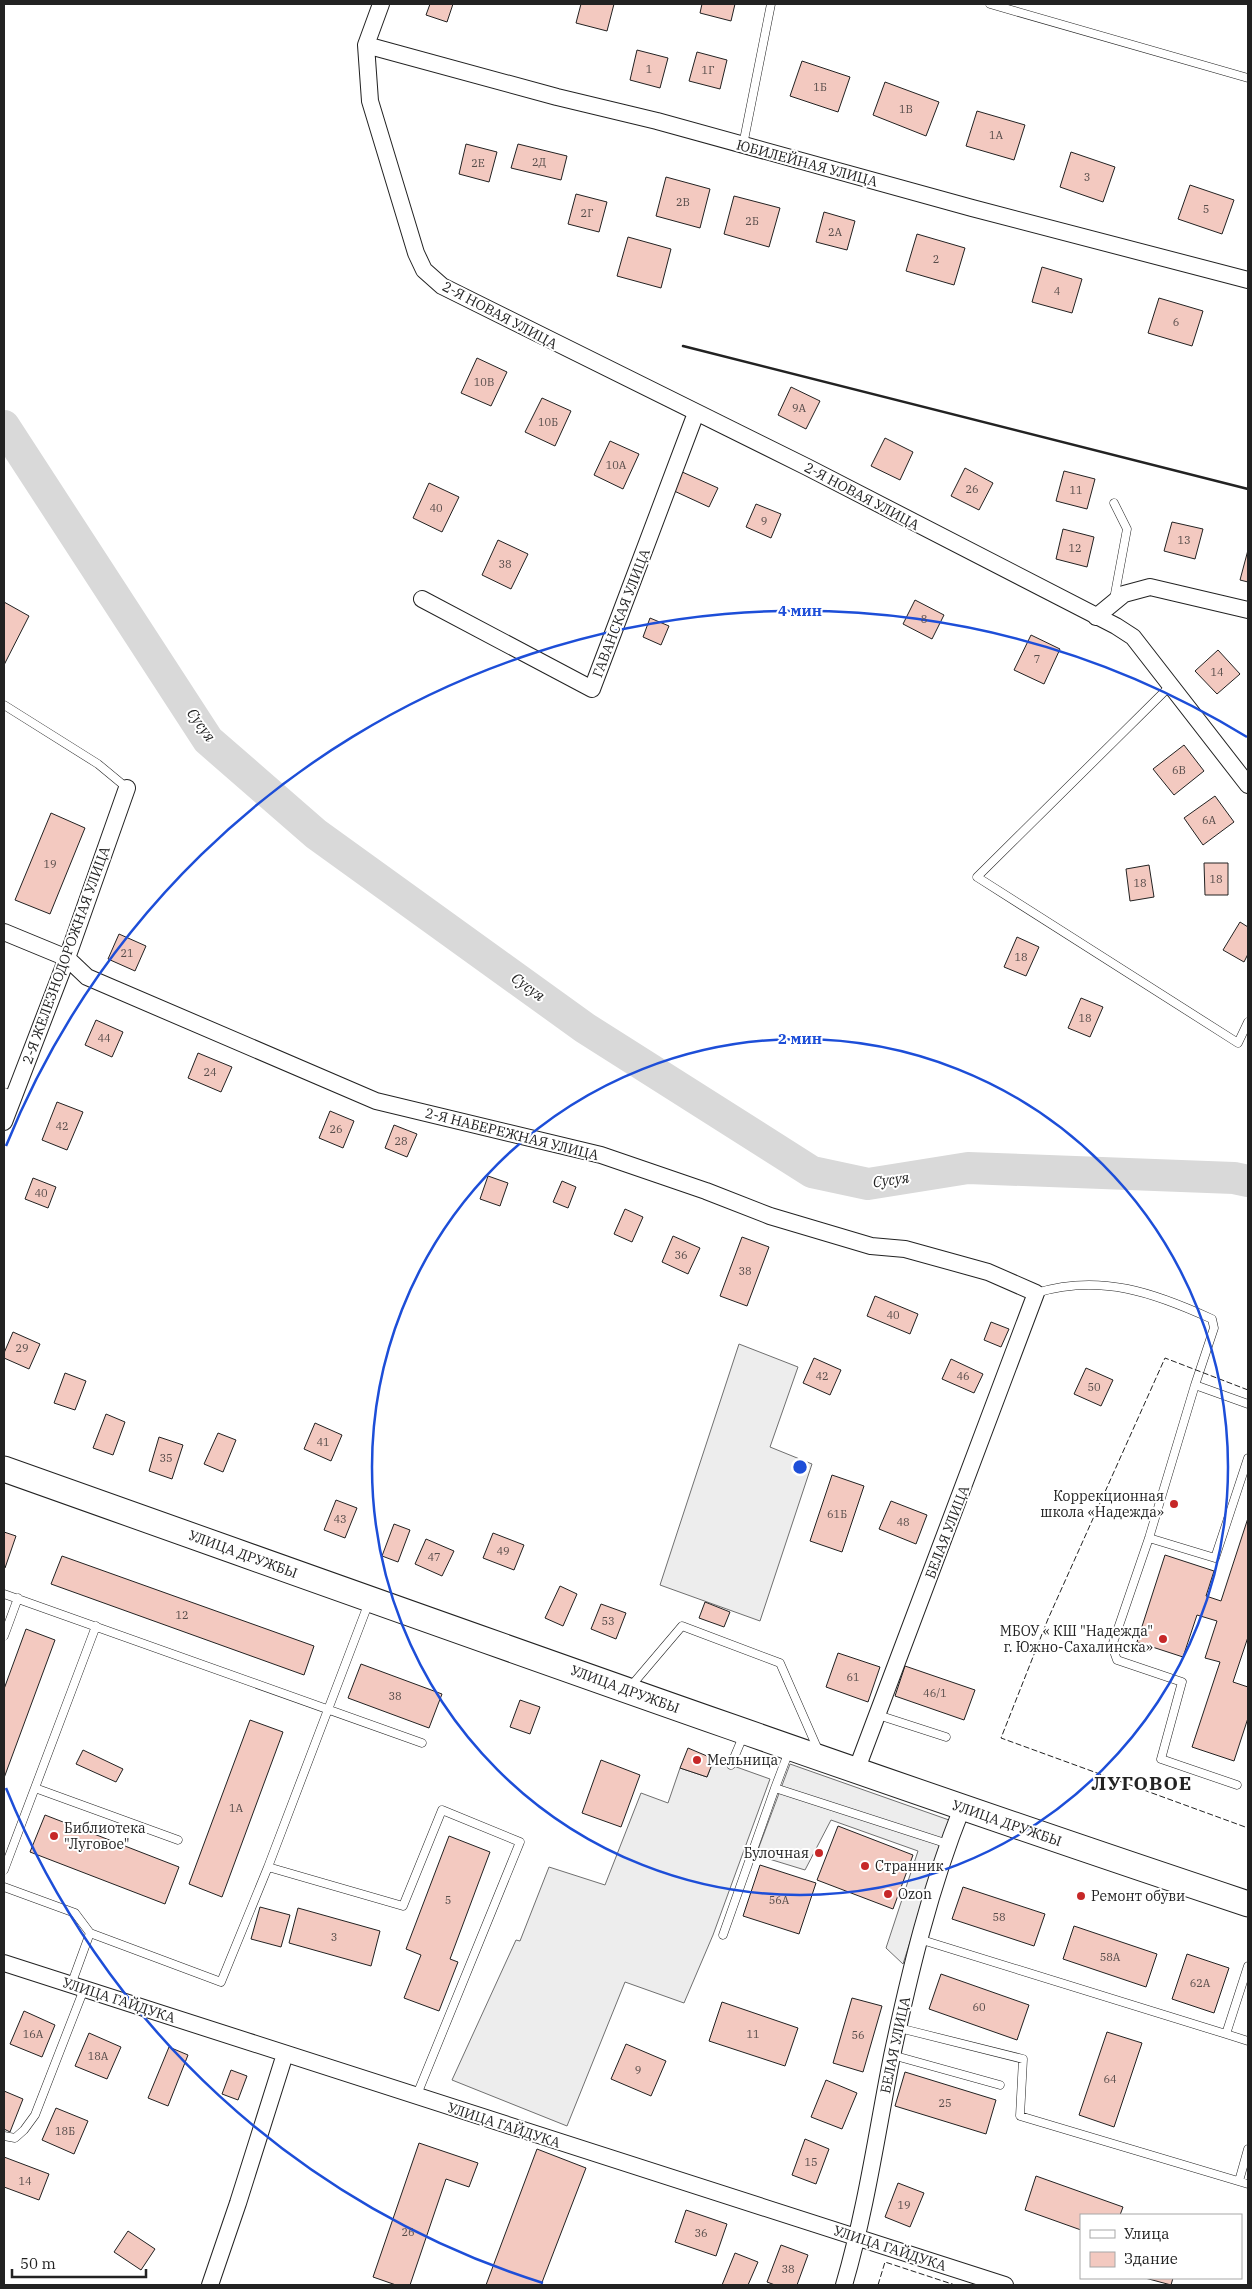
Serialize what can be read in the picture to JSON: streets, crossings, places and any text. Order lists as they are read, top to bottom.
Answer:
{
  "streets": {
    "main road": ["УЛИЦА ДРУЖБЫ"],
    "street": [
      "ЮБИЛЕЙНАЯ УЛИЦА",
      "2-Я НОВАЯ УЛИЦА",
      "ГАВАНСКАЯ УЛИЦА",
      "2-Я ЖЕЛЕЗНОДОРОЖНАЯ УЛИЦА",
      "2-Я НАБЕРЕЖНАЯ УЛИЦА",
      "БЕЛАЯ УЛИЦА",
      "УЛИЦА ГАЙДУКА"
    ]
  },
  "crossings": [
    ["ЮБИЛЕЙНАЯ УЛИЦА", "2-Я НОВАЯ УЛИЦА"],
    ["2-Я НОВАЯ УЛИЦА", "ГАВАНСКАЯ УЛИЦА"],
    ["2-Я ЖЕЛЕЗНОДОРОЖНАЯ УЛИЦА", "2-Я НАБЕРЕЖНАЯ УЛИЦА"],
    ["2-Я НАБЕРЕЖНАЯ УЛИЦА", "БЕЛАЯ УЛИЦА"],
    ["БЕЛАЯ УЛИЦА", "УЛИЦА ДРУЖБЫ"],
    ["БЕЛАЯ УЛИЦА", "УЛИЦА ГАЙДУКА"]
  ],
  "districts": ["ЛУГОВОЕ"],
  "water": ["Сусуя"],
  "places": [
    "Коррекционная школа «Надежда»",
    "МБОУ « КШ \"Надежда\" г. Южно-Сахалинска»",
    "Мельница",
    "Библиотека \"Луговое\"",
    "Булочная",
    "Странник",
    "Ozon",
    "Ремонт обуви"
  ],
  "house_numbers": [
    "1",
    "1Г",
    "1Б",
    "1В",
    "1А",
    "2Д",
    "2Е",
    "3",
    "2В",
    "5",
    "2Г",
    "2Б",
    "2А",
    "2",
    "4",
    "6",
    "10В",
    "9А",
    "10Б",
    "10А",
    "26",
    "11",
    "40",
    "9",
    "13",
    "12",
    "38",
    "8",
    "7",
    "14",
    "6В",
    "6А",
    "19",
    "18",
    "18",
    "21",
    "18",
    "18",
    "44",
    "24",
    "42",
    "26",
    "28",
    "40",
    "36",
    "38",
    "40",
    "29",
    "42",
    "46",
    "50",
    "41",
    "35",
    "61Б",
    "43",
    "48",
    "49",
    "47",
    "12",
    "53",
    "61",
    "46/1",
    "38",
    "1А",
    "5",
    "56А",
    "58",
    "3",
    "58А",
    "62А",
    "60",
    "16А",
    "11",
    "56",
    "18А",
    "9",
    "64",
    "25",
    "18Б",
    "15",
    "14",
    "19",
    "26",
    "36",
    "38"
  ],
  "legend": ["Улица", "Здание"],
  "scale_bar": "50 m",
  "rings": ["4 мин", "2 мин"]
}
